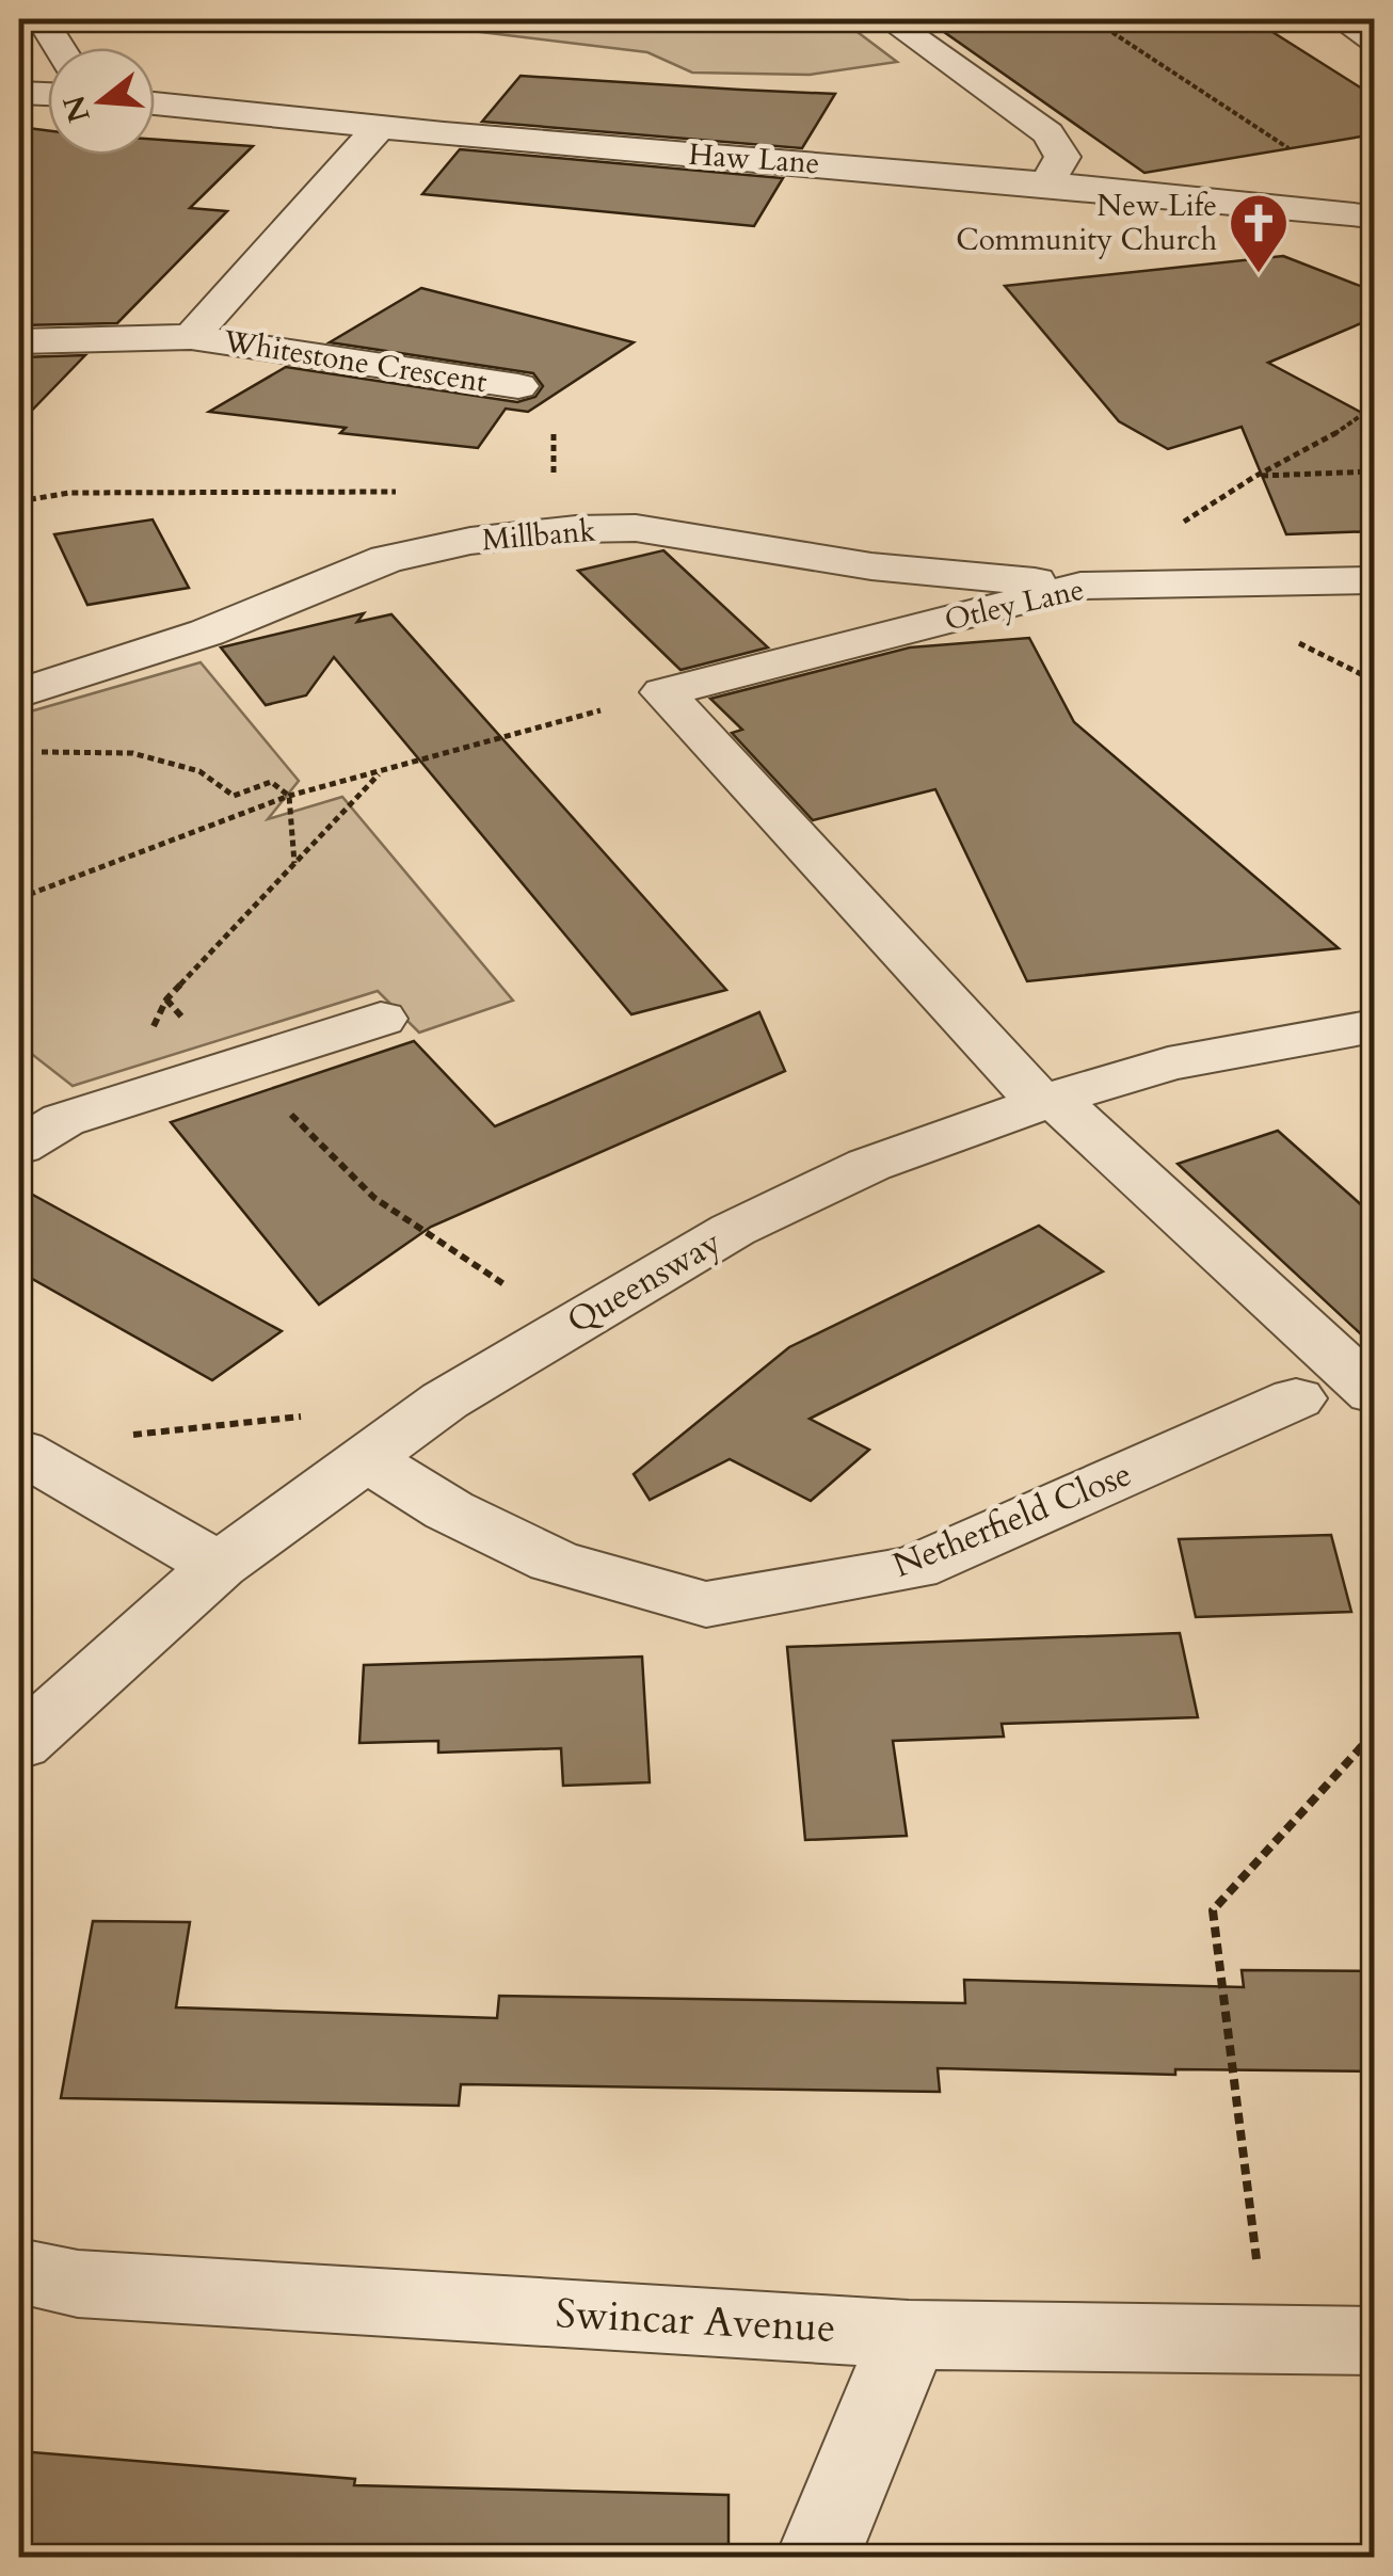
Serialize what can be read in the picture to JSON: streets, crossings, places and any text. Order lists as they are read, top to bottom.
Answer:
{
  "streets": {
    "street": [
      "Haw Lane",
      "Whitestone Crescent",
      "Millbank",
      "Otley Lane",
      "Queensway",
      "Netherfield Close",
      "Swincar Avenue"
    ]
  },
  "crossings": [
    ["Haw Lane", "Whitestone Crescent"],
    ["Millbank", "Otley Lane"],
    ["Queensway", "Netherfield Close"]
  ],
  "places": {
    "church": ["New Life Community Church"]
  },
  "north": "left"
}
